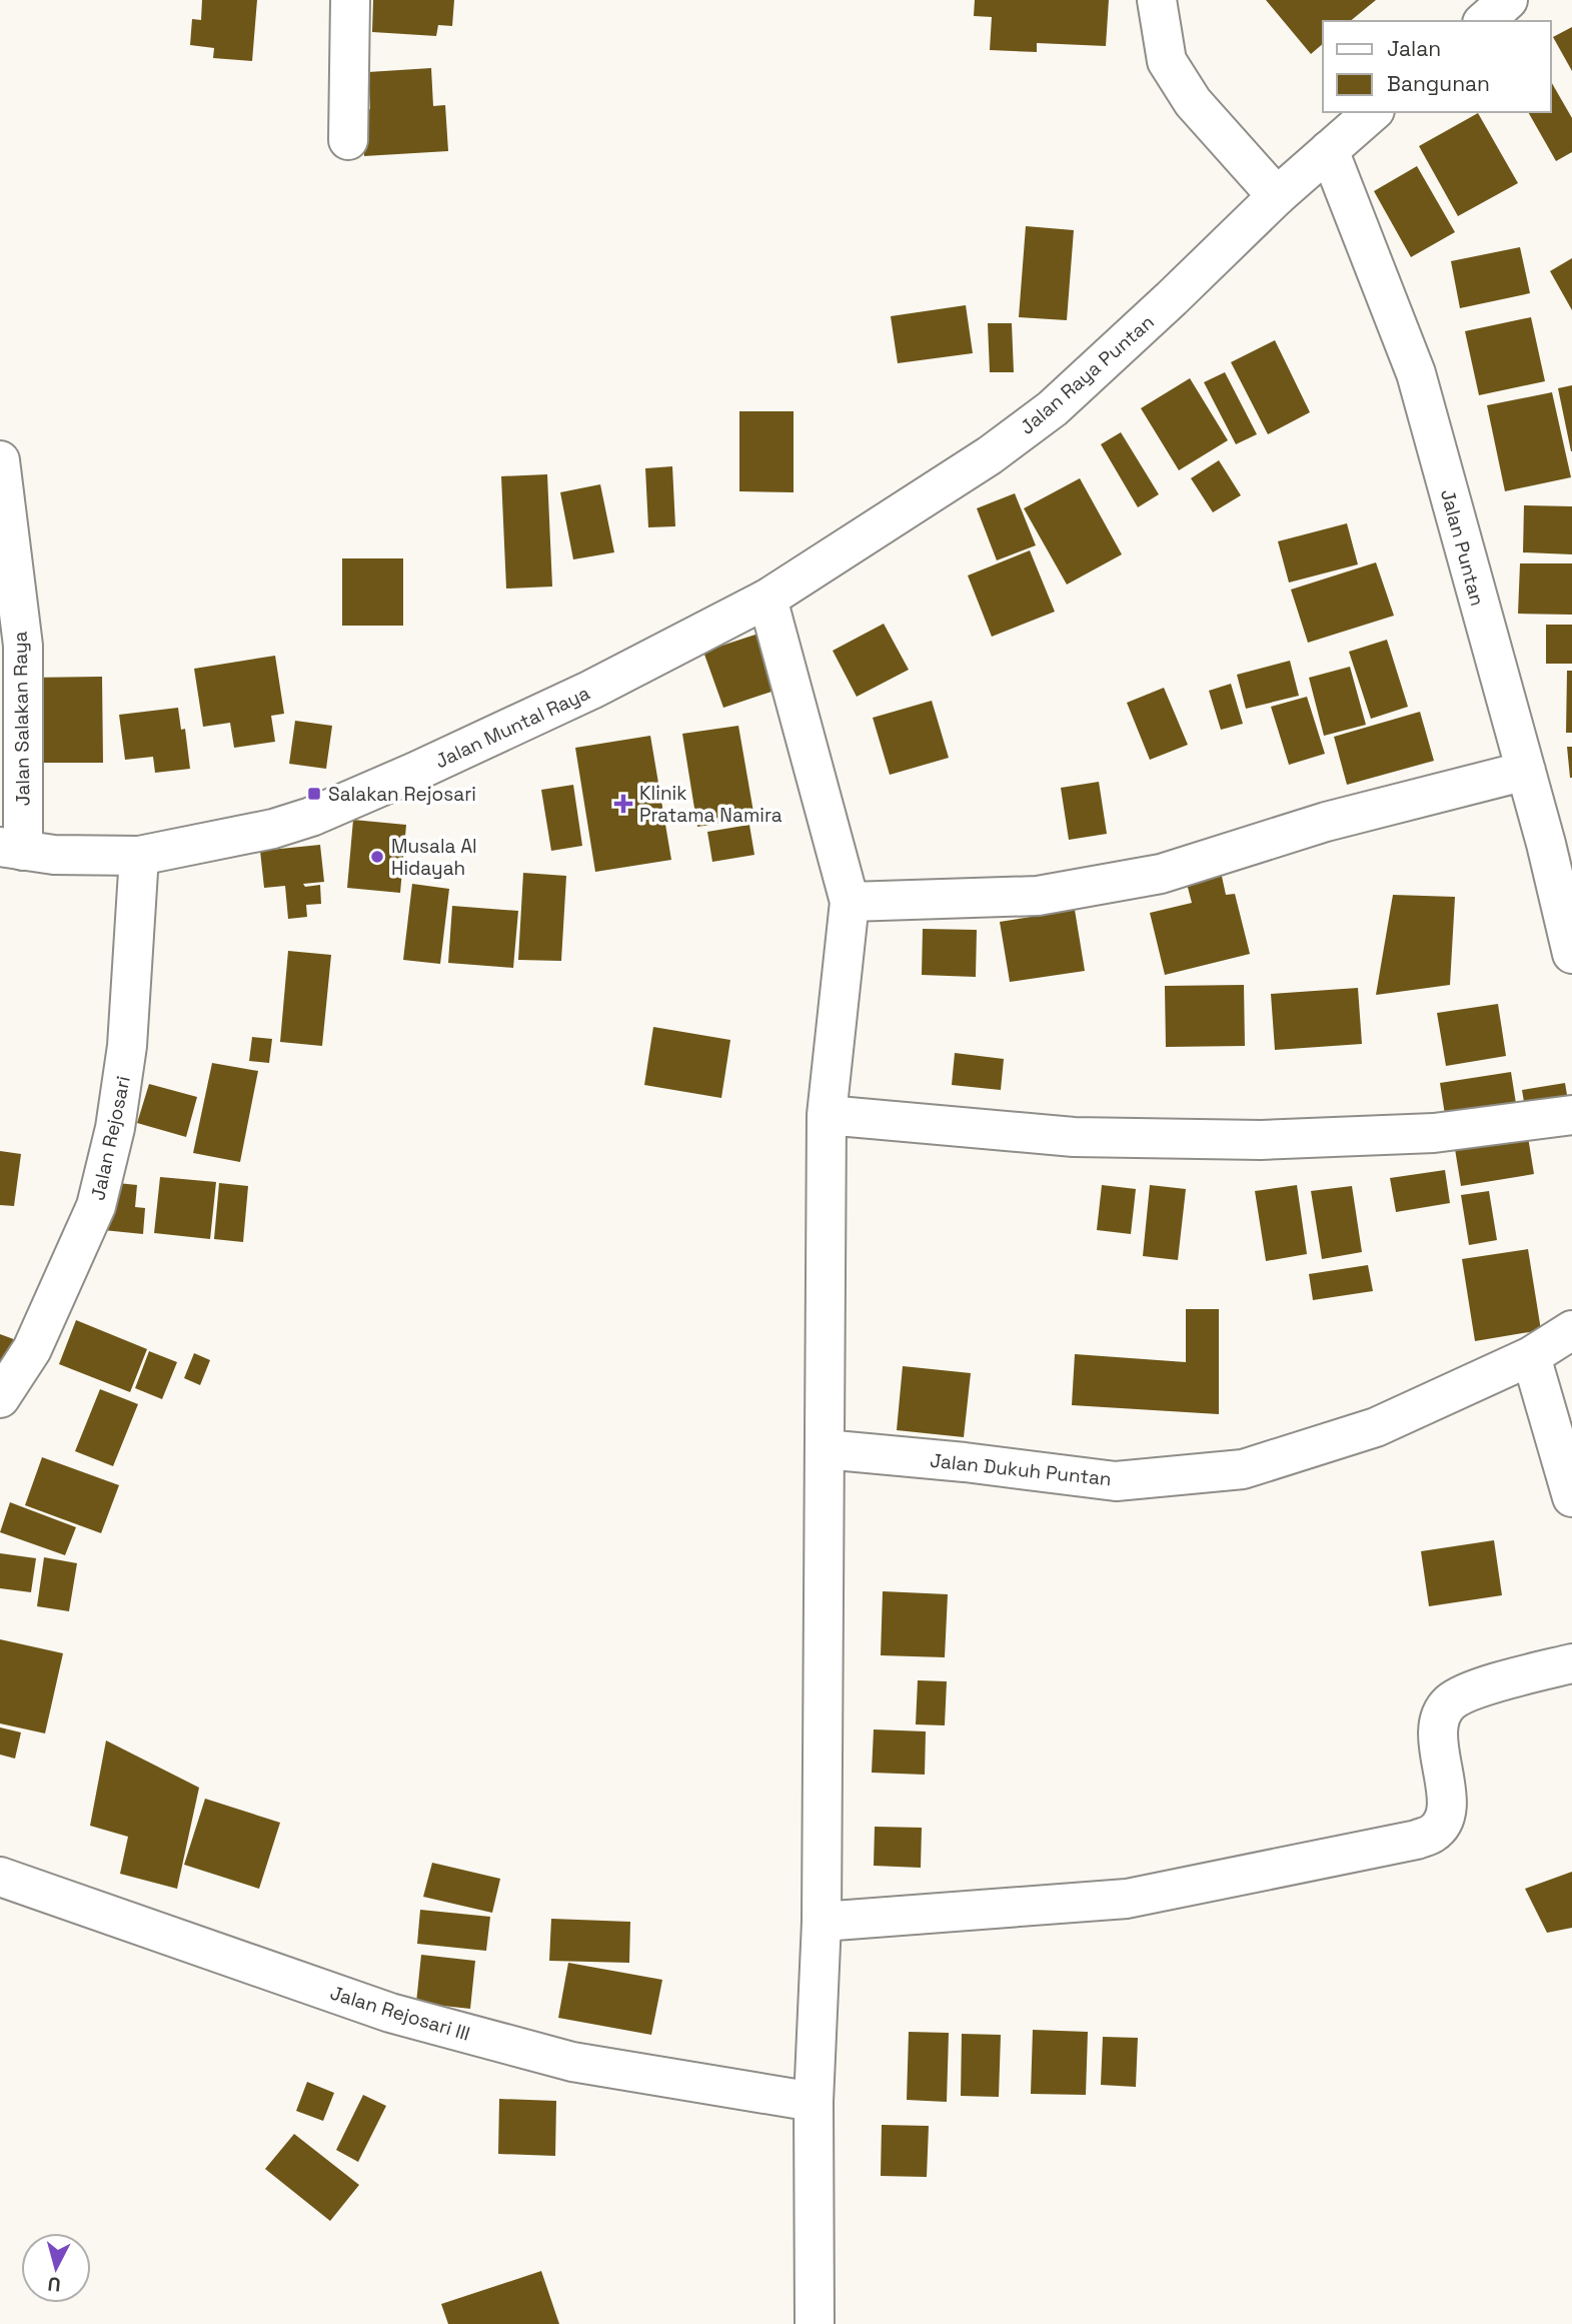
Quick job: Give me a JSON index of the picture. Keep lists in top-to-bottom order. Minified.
{"streets":{"street":["Jalan Raya Puntan","Jalan Puntan","Jalan Salakan Raya","Jalan Muntal Raya","Jalan Rejosari","Jalan Dukuh Puntan","Jalan Rejosari III"]},"crossings":[["Jalan Raya Puntan","Jalan Puntan"],["Jalan Raya Puntan","Jalan Muntal Raya"],["Jalan Salakan Raya","Jalan Muntal Raya"],["Jalan Muntal Raya","Jalan Rejosari"]],"places":{"transit":["Salakan Rejosari"],"health":["Klinik Pratama Namira"],"other":["Musala Al Hidayah"]},"legend":["Jalan","Bangunan"],"north":"bottom"}
